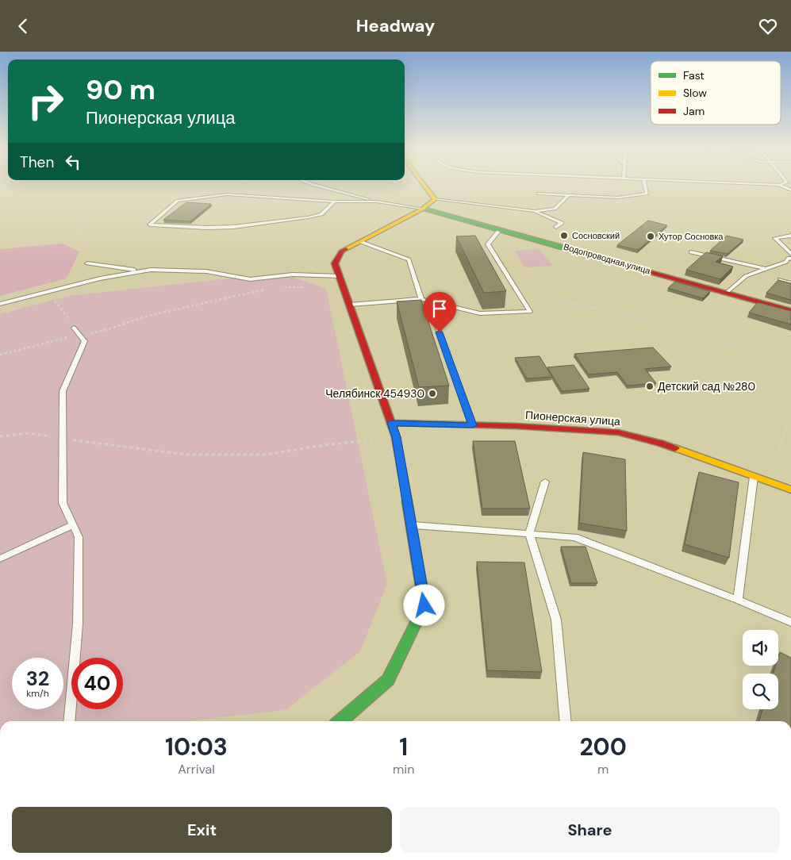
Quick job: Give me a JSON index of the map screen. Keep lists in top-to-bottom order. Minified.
{"streets":{"street":["Водопроводная улица","Пионерская улица"]},"places":["Сосновский","Хутор Сосновка","Детский сад №280","Челябинск 454930"],"legend":["Fast","Slow","Jam"],"page":{"header":"Headway","turn":["90 m","Пионерская улица"],"then":"Then","speed":"32 km/h","limit":"40","eta":["10:03","Arrival","1","min","200","m"],"buttons":["Exit","Share"]}}
